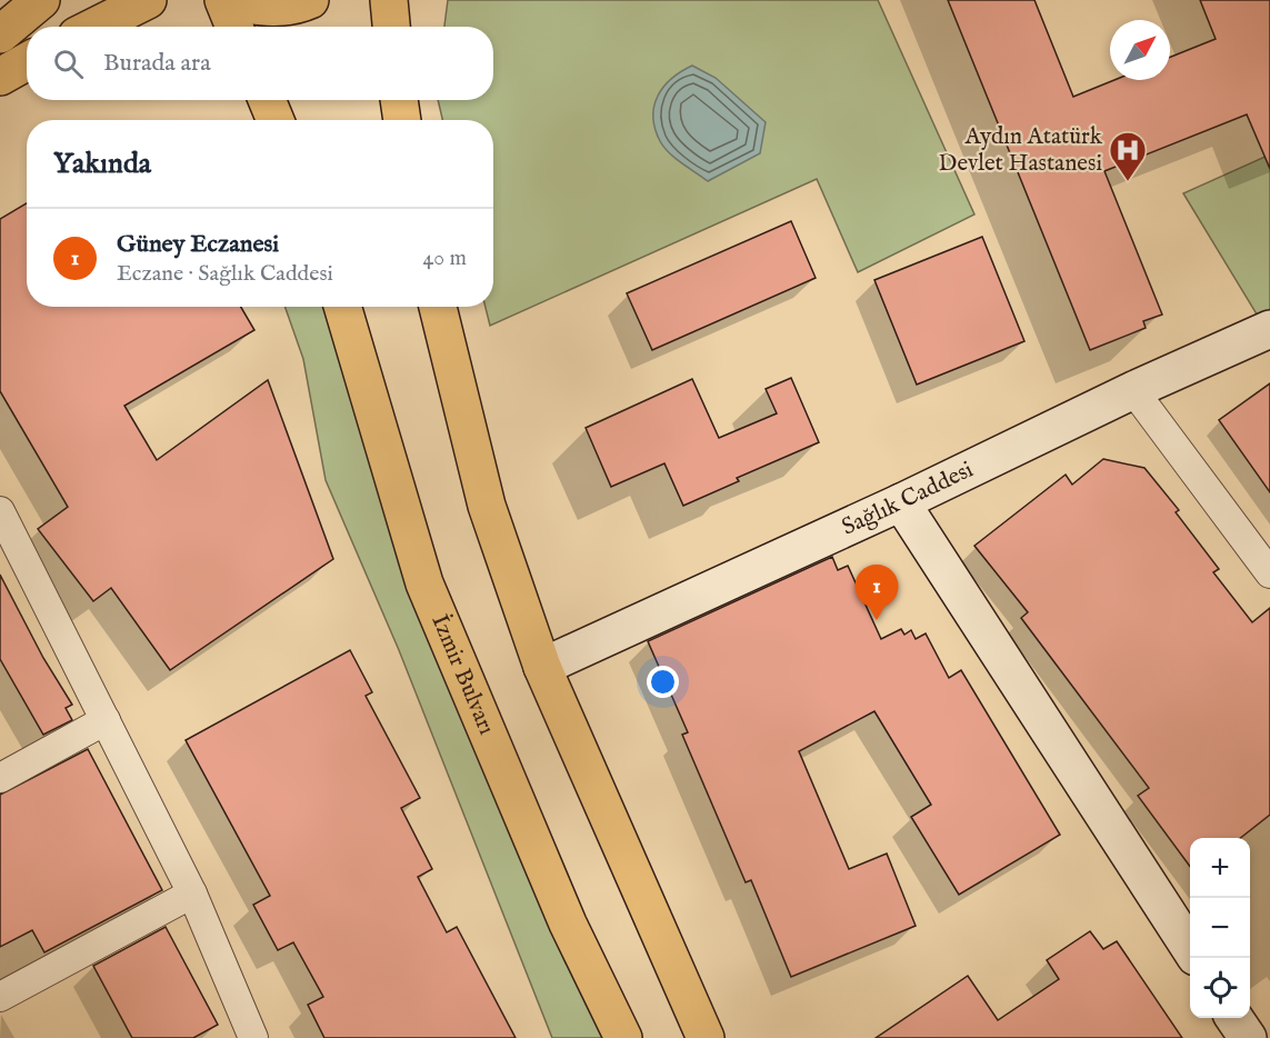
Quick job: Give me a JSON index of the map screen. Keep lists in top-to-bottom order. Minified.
{"streets":{"main road":["İzmir Bulvarı"],"street":["Sağlık Caddesi"]},"places":{"hospital":["Aydın Atatürk Devlet Hastanesi"]},"north":"top right","page":{"search":"Burada ara","heading":"Yakında","list":[{"mark":"1","name":"Güney Eczanesi","note":"Eczane · Sağlık Caddesi","value":"40 m"}],"pins":"1","map_buttons":["+","−"]}}
